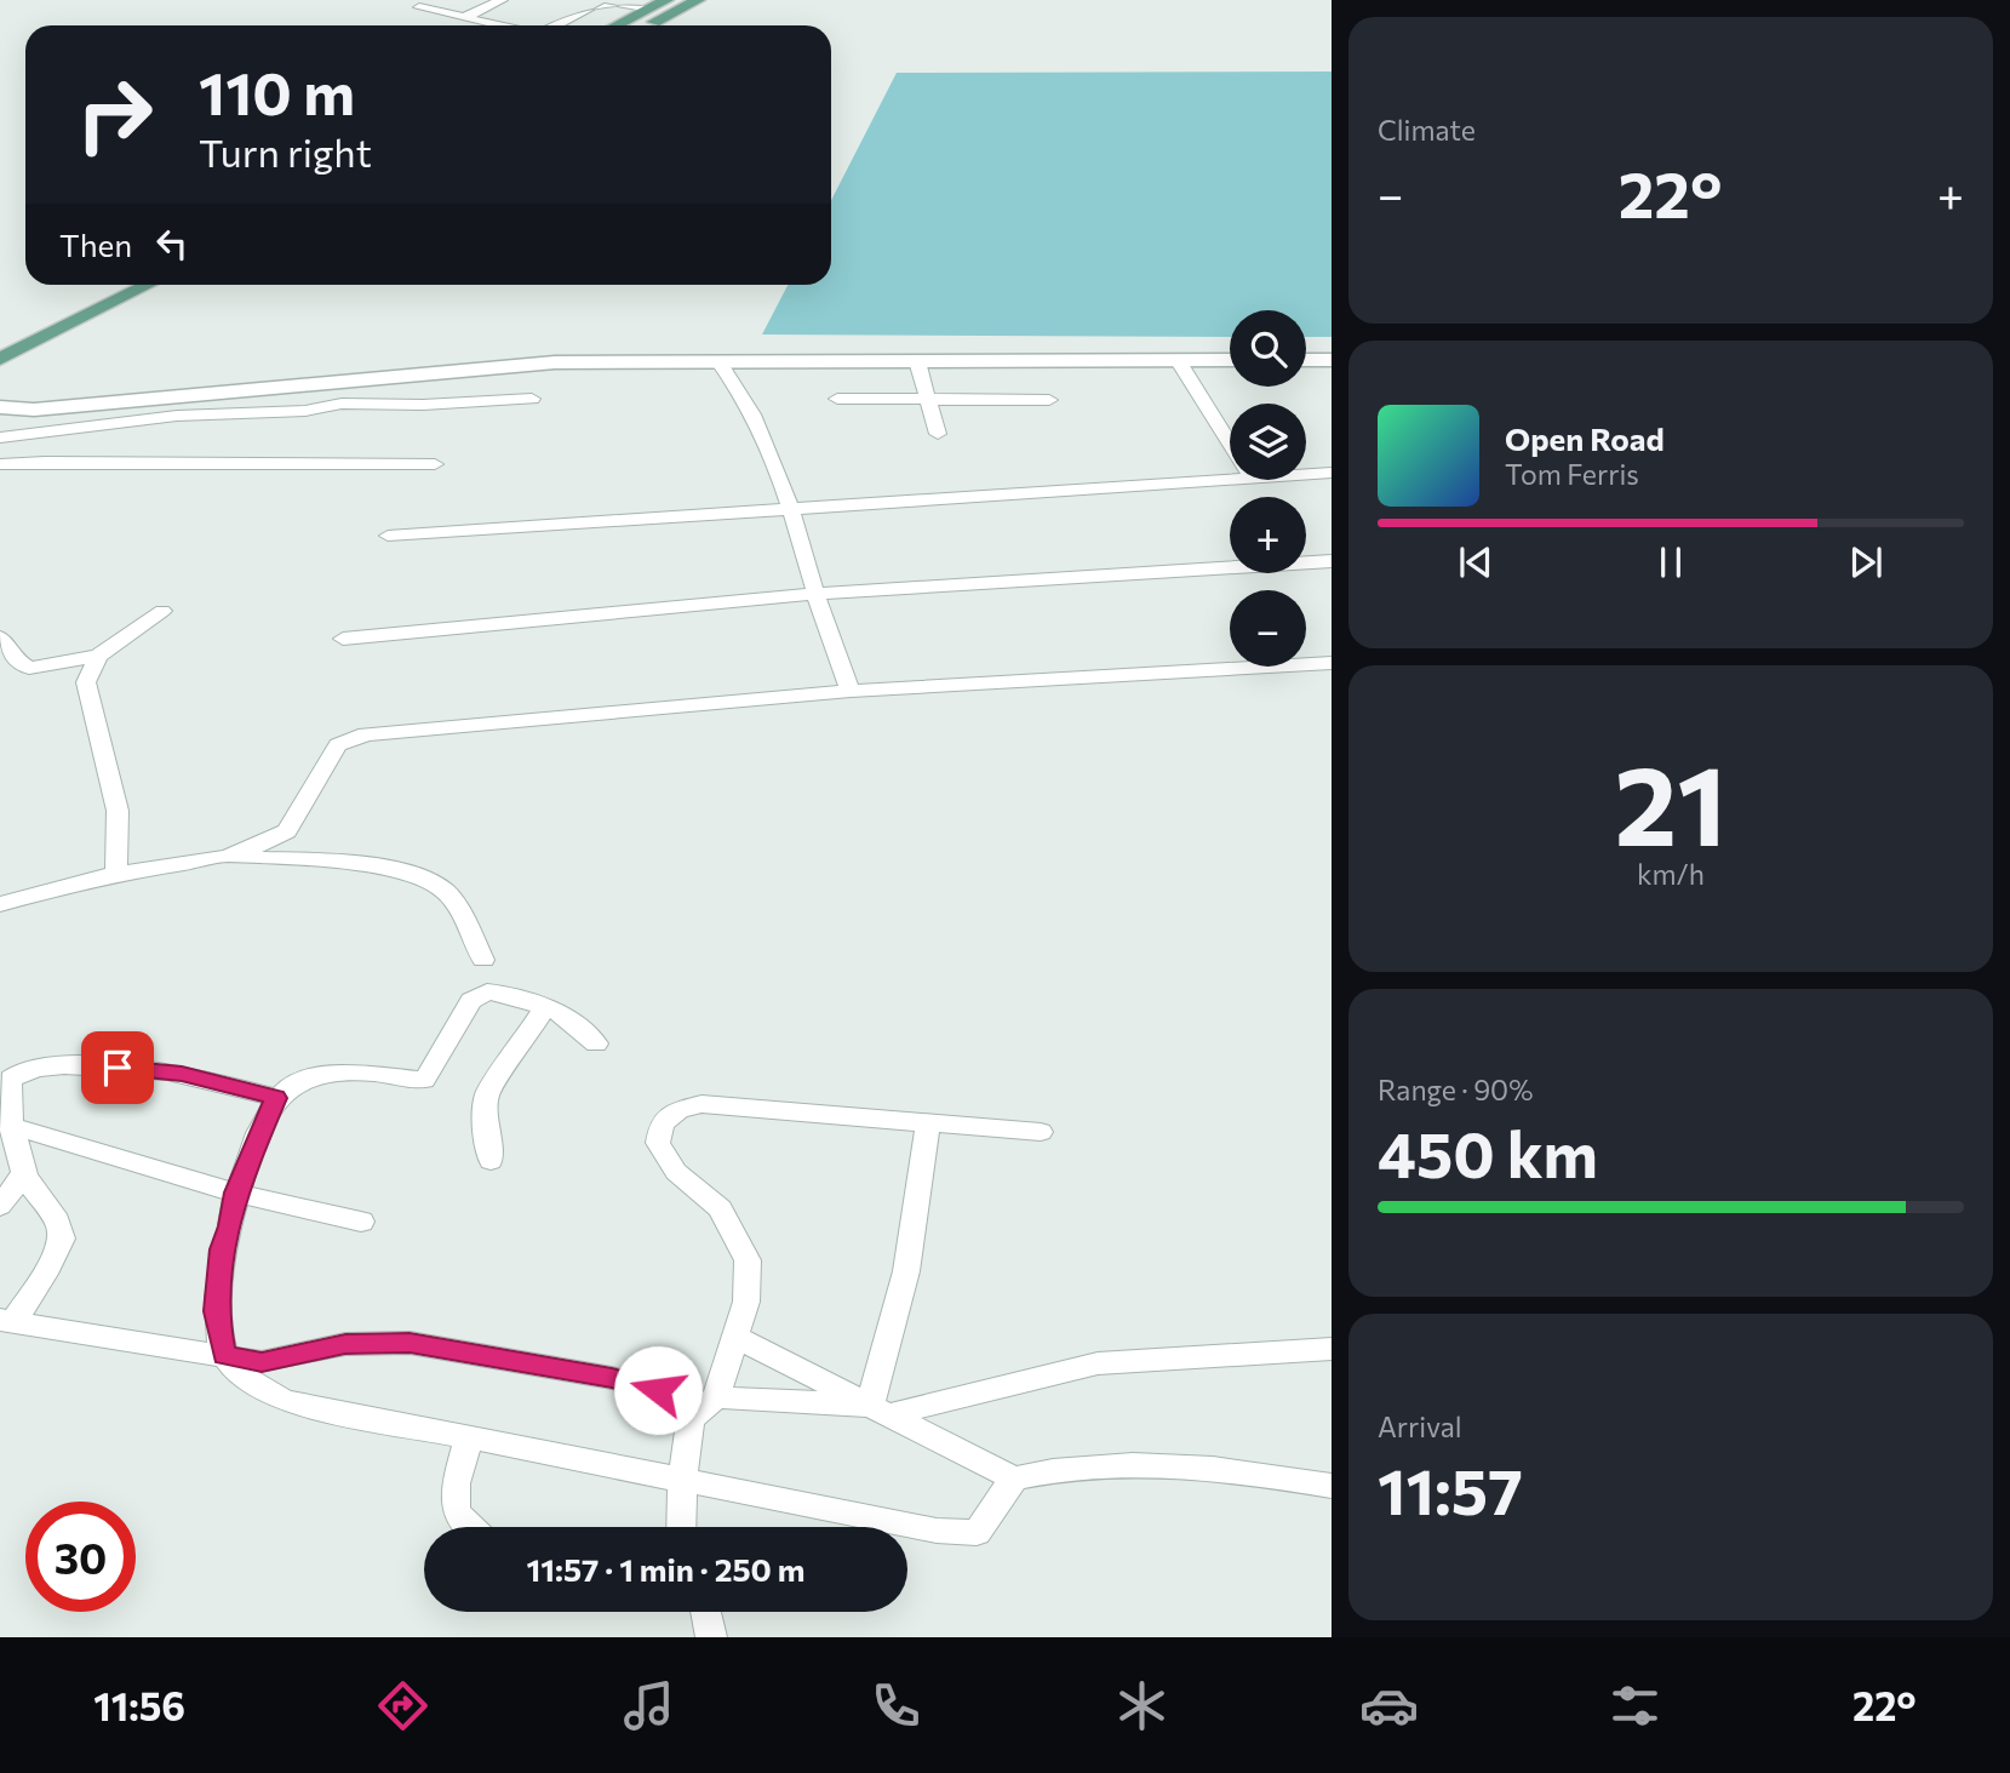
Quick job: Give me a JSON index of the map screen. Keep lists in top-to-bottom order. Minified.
{"page":{"tile":["Climate",["21","km/h"],["Range · 90%","450 km"],["Arrival","11:57"]],"turn":["110 m","Turn right"],"heat":["−","22°","+"],"then":"Then","map_buttons":["+","−"],"song":["Open Road","Tom Ferris"],"limit":"30","trip":"11:57 · 1 min · 250 m","tabs":["11:56","22°"]}}
